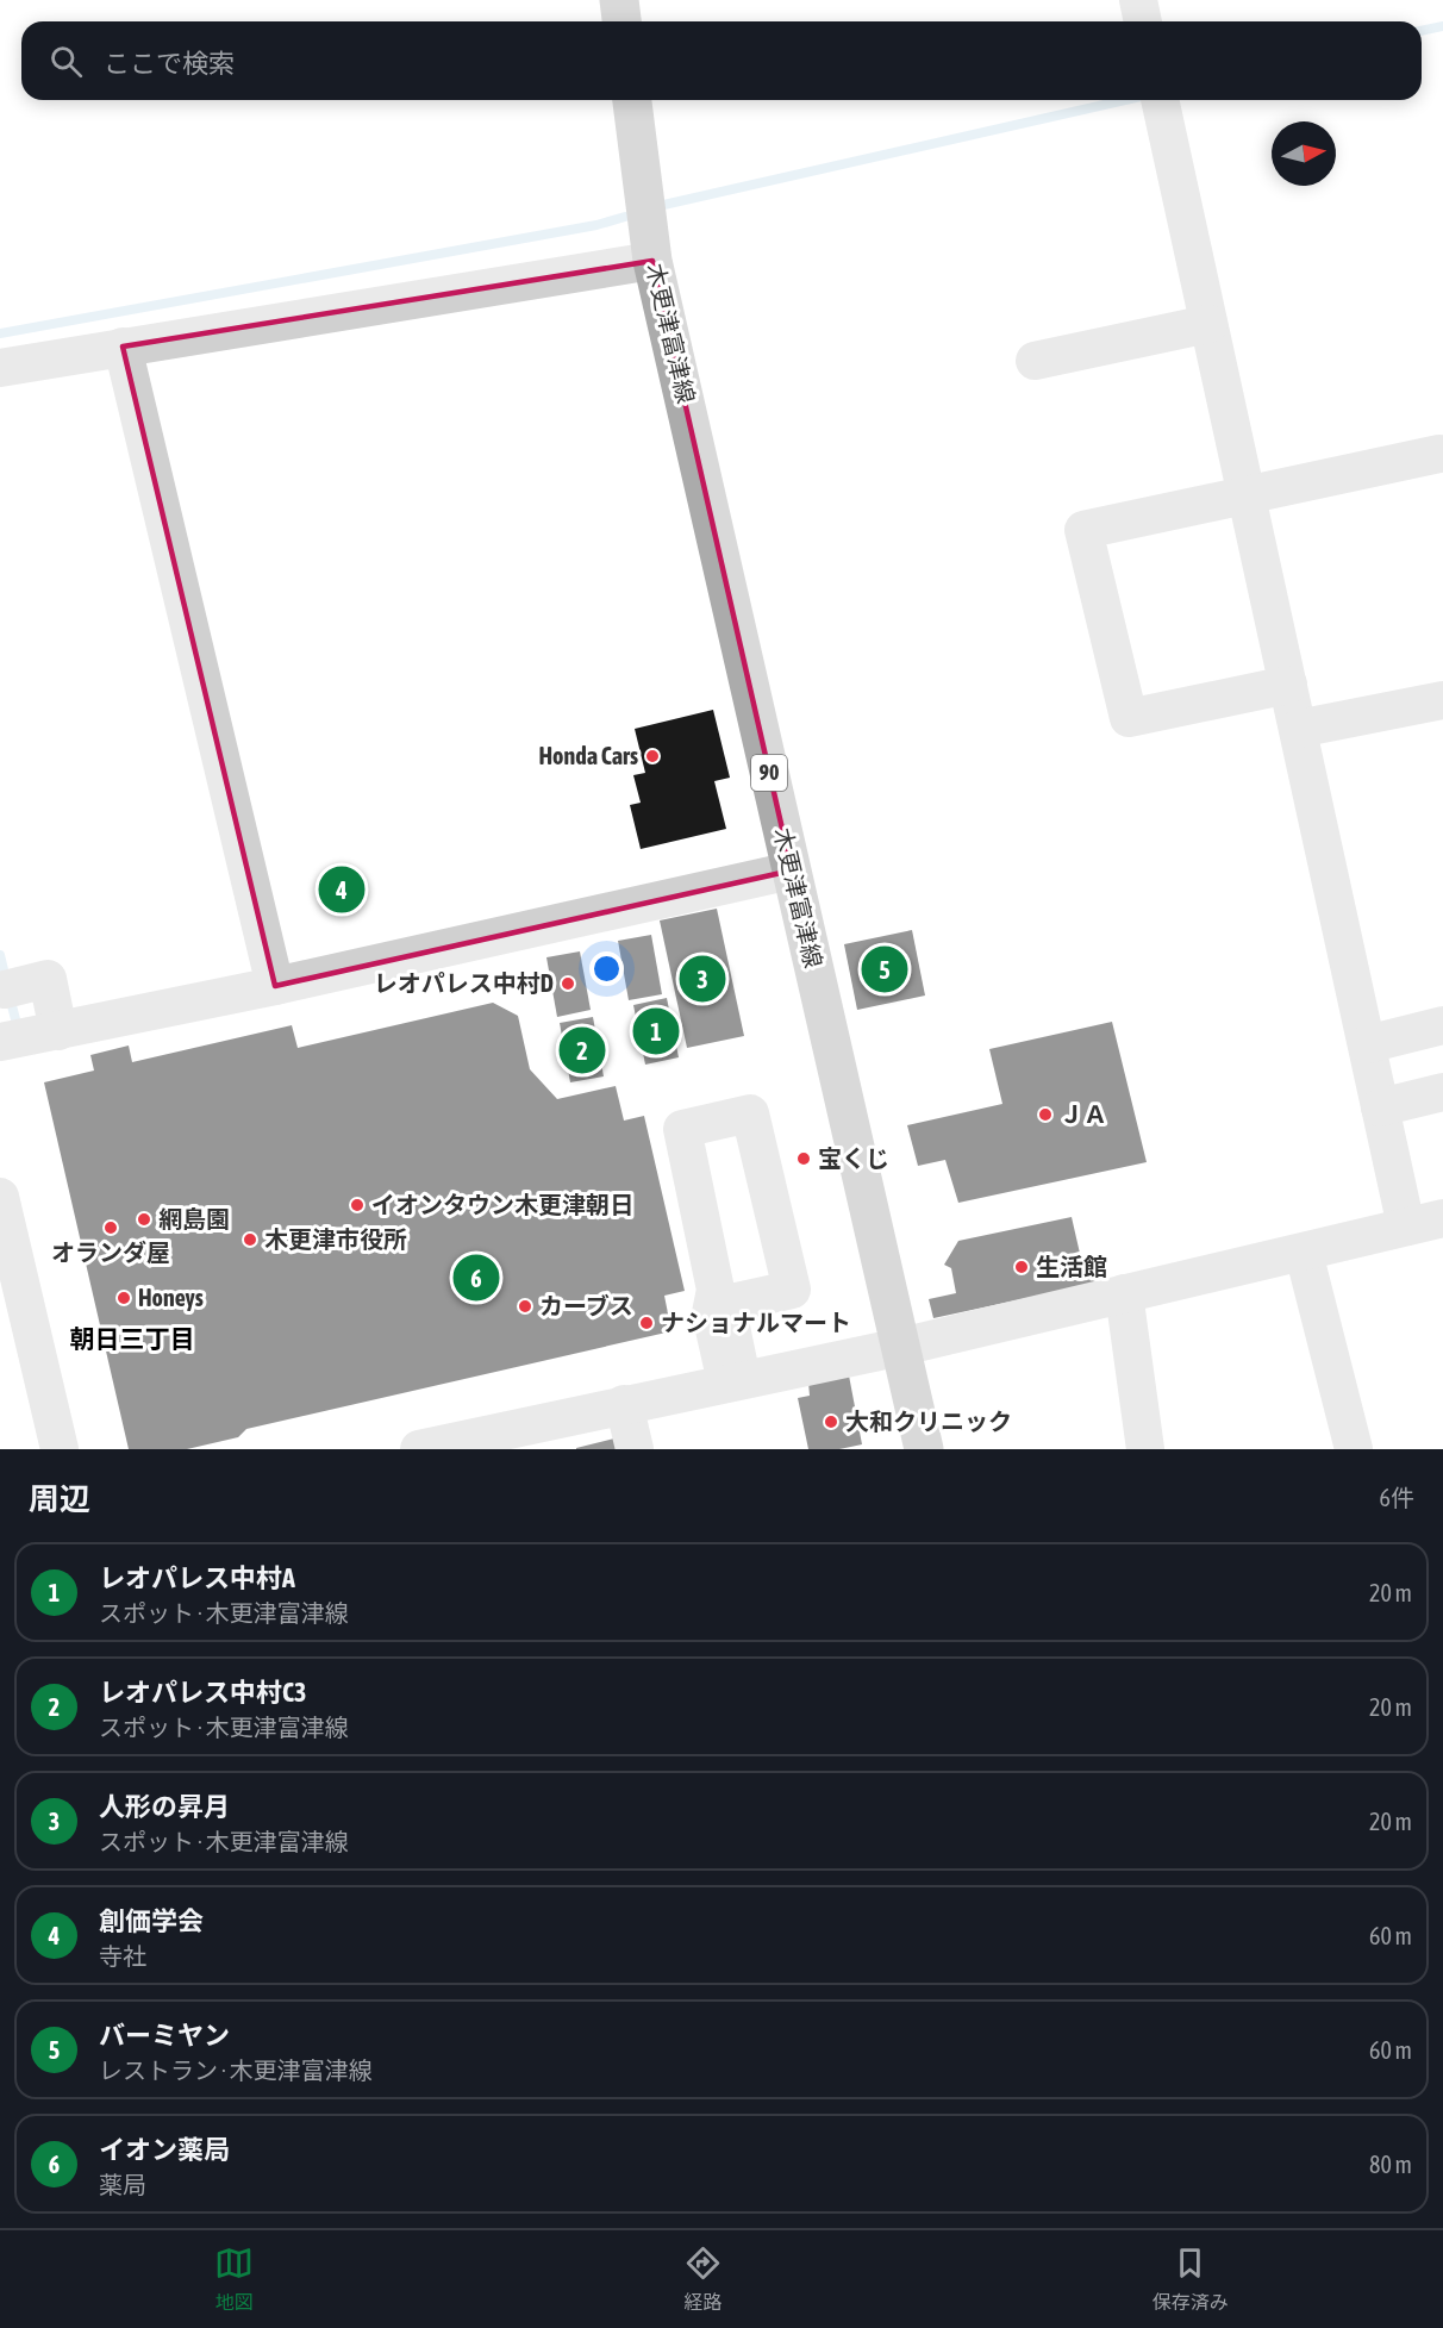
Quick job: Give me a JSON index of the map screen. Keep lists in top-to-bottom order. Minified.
{"streets":{"main road":["木更津富津線","90"]},"districts":["朝日三丁目"],"places":["Honda Cars","レオパレス中村D","ＪＡ","宝くじ","イオンタウン木更津朝日","網島園","オランダ屋","木更津市役所","生活館","Honeys","カーブス","ナショナルマート","大和クリニック"],"north":"right","page":{"search":"ここで検索","pins":["4","5","3","1","2","6"],"heading":["周辺","6件"],"list":[{"mark":"1","name":"レオパレス中村A","note":"スポット · 木更津富津線","value":"20 m"},{"mark":"2","name":"レオパレス中村C3","note":"スポット · 木更津富津線","value":"20 m"},{"mark":"3","name":"人形の昇月","note":"スポット · 木更津富津線","value":"20 m"},{"mark":"4","name":"創価学会","note":"寺社","value":"60 m"},{"mark":"5","name":"バーミヤン","note":"レストラン · 木更津富津線","value":"60 m"},{"mark":"6","name":"イオン薬局","note":"薬局","value":"80 m"}],"nav":["地図","経路","保存済み"]}}
